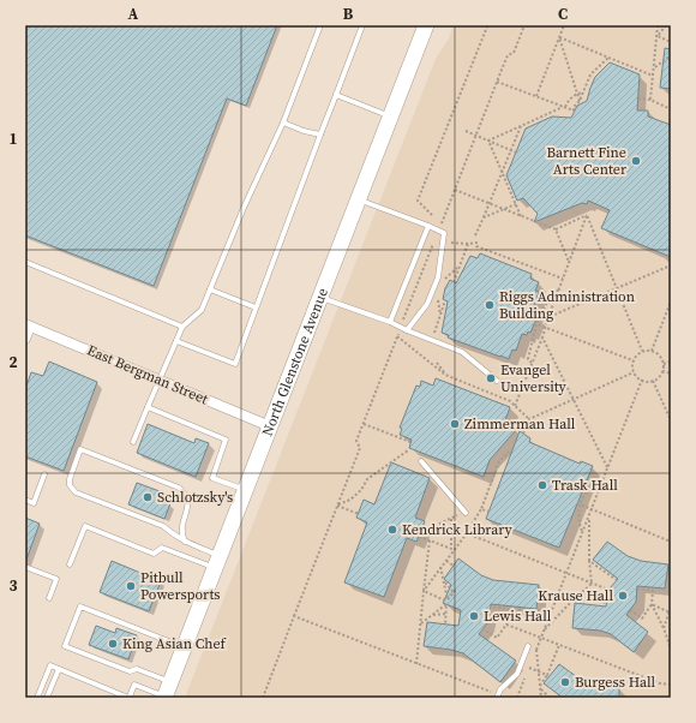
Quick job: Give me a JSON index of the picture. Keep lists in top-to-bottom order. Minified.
{"streets":{"main road":["North Glenstone Avenue"],"street":["East Bergman Street"]},"crossings":[["North Glenstone Avenue","East Bergman Street"]],"places":["Barnett Fine Arts Center","Riggs Administration Building","Evangel University","Zimmerman Hall","Trask Hall","Schlotzsky's","Kendrick Library","Pitbull Powersports","Krause Hall","Lewis Hall","King Asian Chef","Burgess Hall"],"grid":{"columns":["A","B","C"],"rows":["1","2","3"]}}
